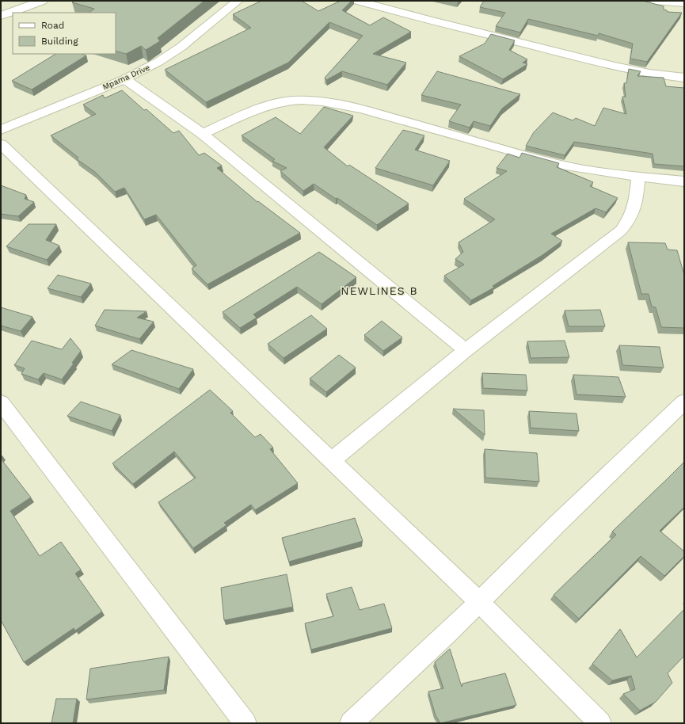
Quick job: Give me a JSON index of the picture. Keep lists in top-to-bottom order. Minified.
{"streets":{"street":["Mpama Drive"]},"districts":["NEWLINES B"],"legend":["Road","Building"]}
